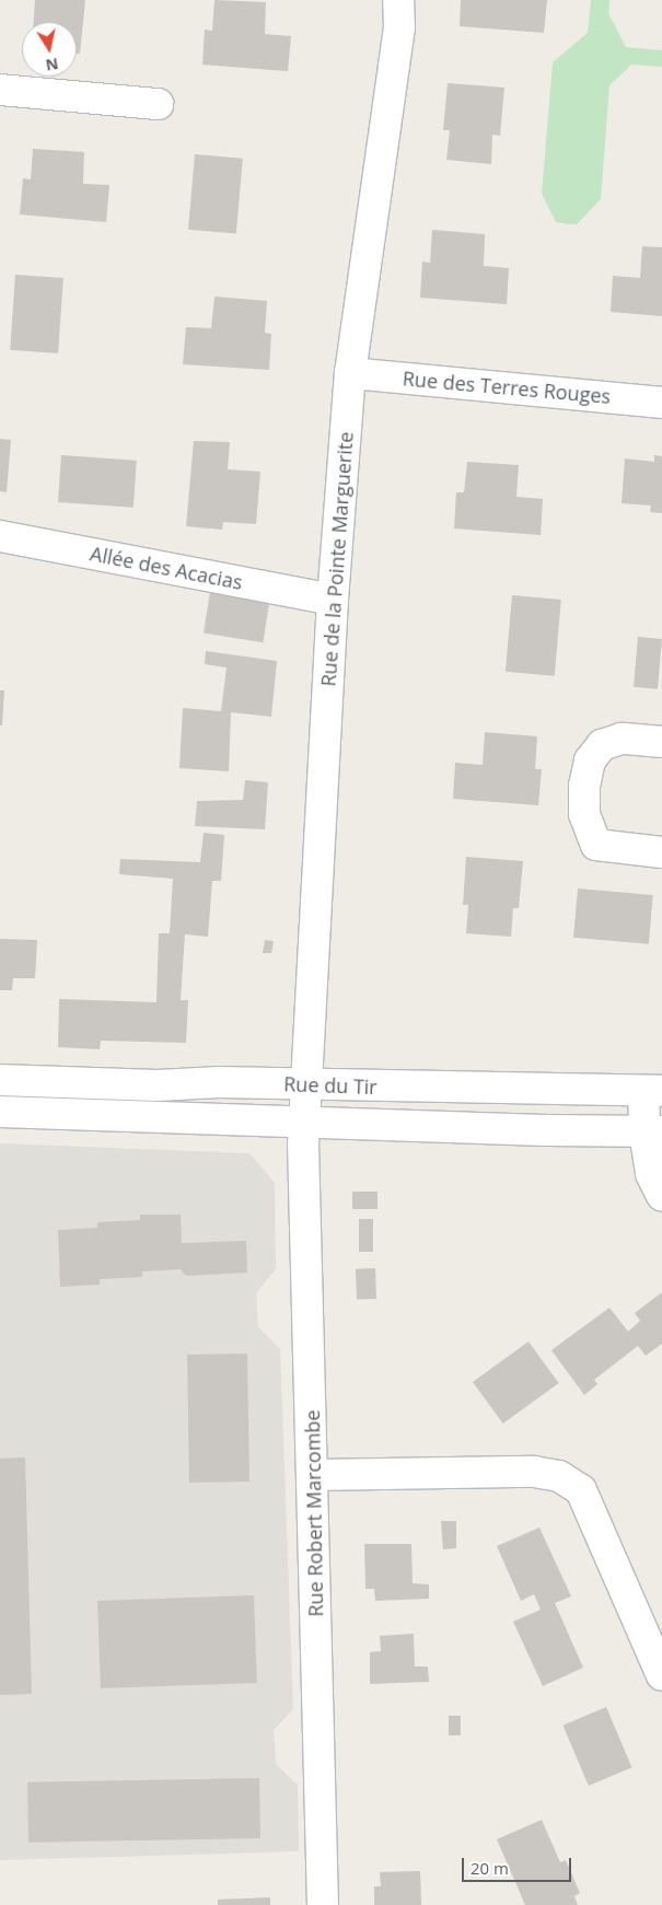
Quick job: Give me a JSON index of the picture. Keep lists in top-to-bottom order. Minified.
{"streets":{"street":["Rue des Terres Rouges","Rue de la Pointe Marguerite","Allée des Acacias","Rue du Tir","Rue Robert Marcombe"]},"crossings":[["Rue des Terres Rouges","Rue de la Pointe Marguerite"],["Rue de la Pointe Marguerite","Allée des Acacias"],["Rue de la Pointe Marguerite","Rue du Tir"],["Rue de la Pointe Marguerite","Rue Robert Marcombe"],["Rue du Tir","Rue Robert Marcombe"]],"scale_bar":"20 m","north":"bottom"}
